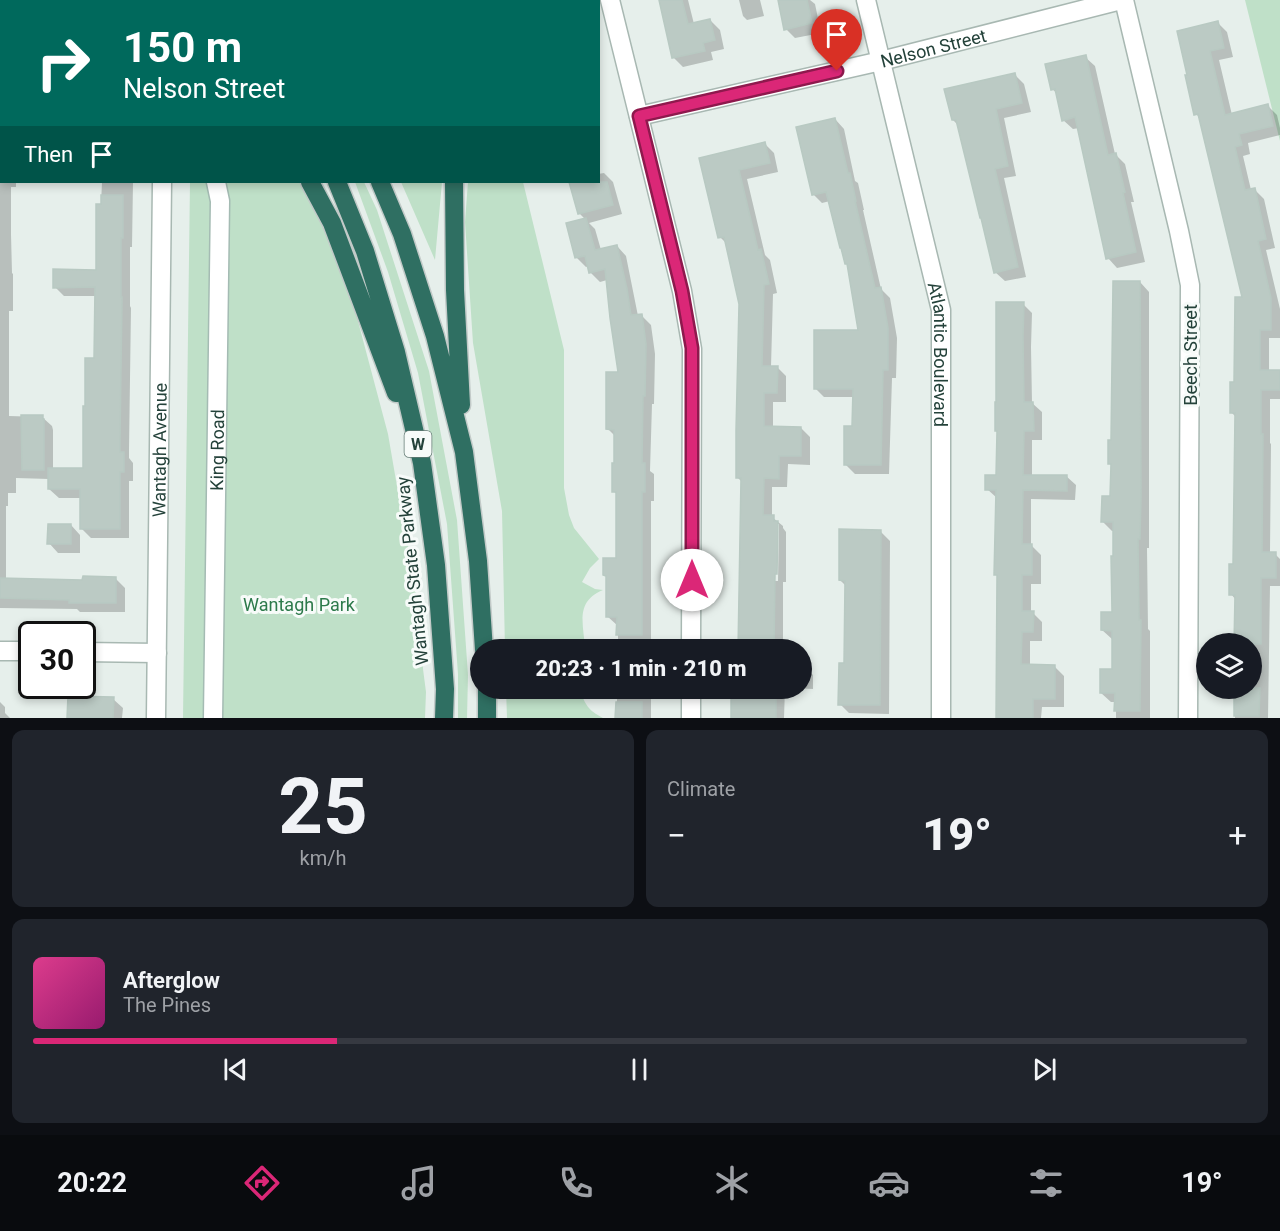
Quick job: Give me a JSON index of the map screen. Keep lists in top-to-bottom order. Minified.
{"streets":{"highway":["W","Wantagh State Parkway"],"street":["Nelson Street","Atlantic Boulevard","Beech Street","King Road","Wantagh Avenue"]},"crossings":[["Nelson Street","Atlantic Boulevard"],["Nelson Street","Beech Street"]],"parks":["Wantagh Park"],"page":{"turn":["150 m","Nelson Street"],"then":"Then","limit":"30","trip":"20:23 · 1 min · 210 m","tile":[["25","km/h"],"Climate"],"heat":["−","19°","+"],"song":["Afterglow","The Pines"],"tabs":["20:22","19°"]}}
